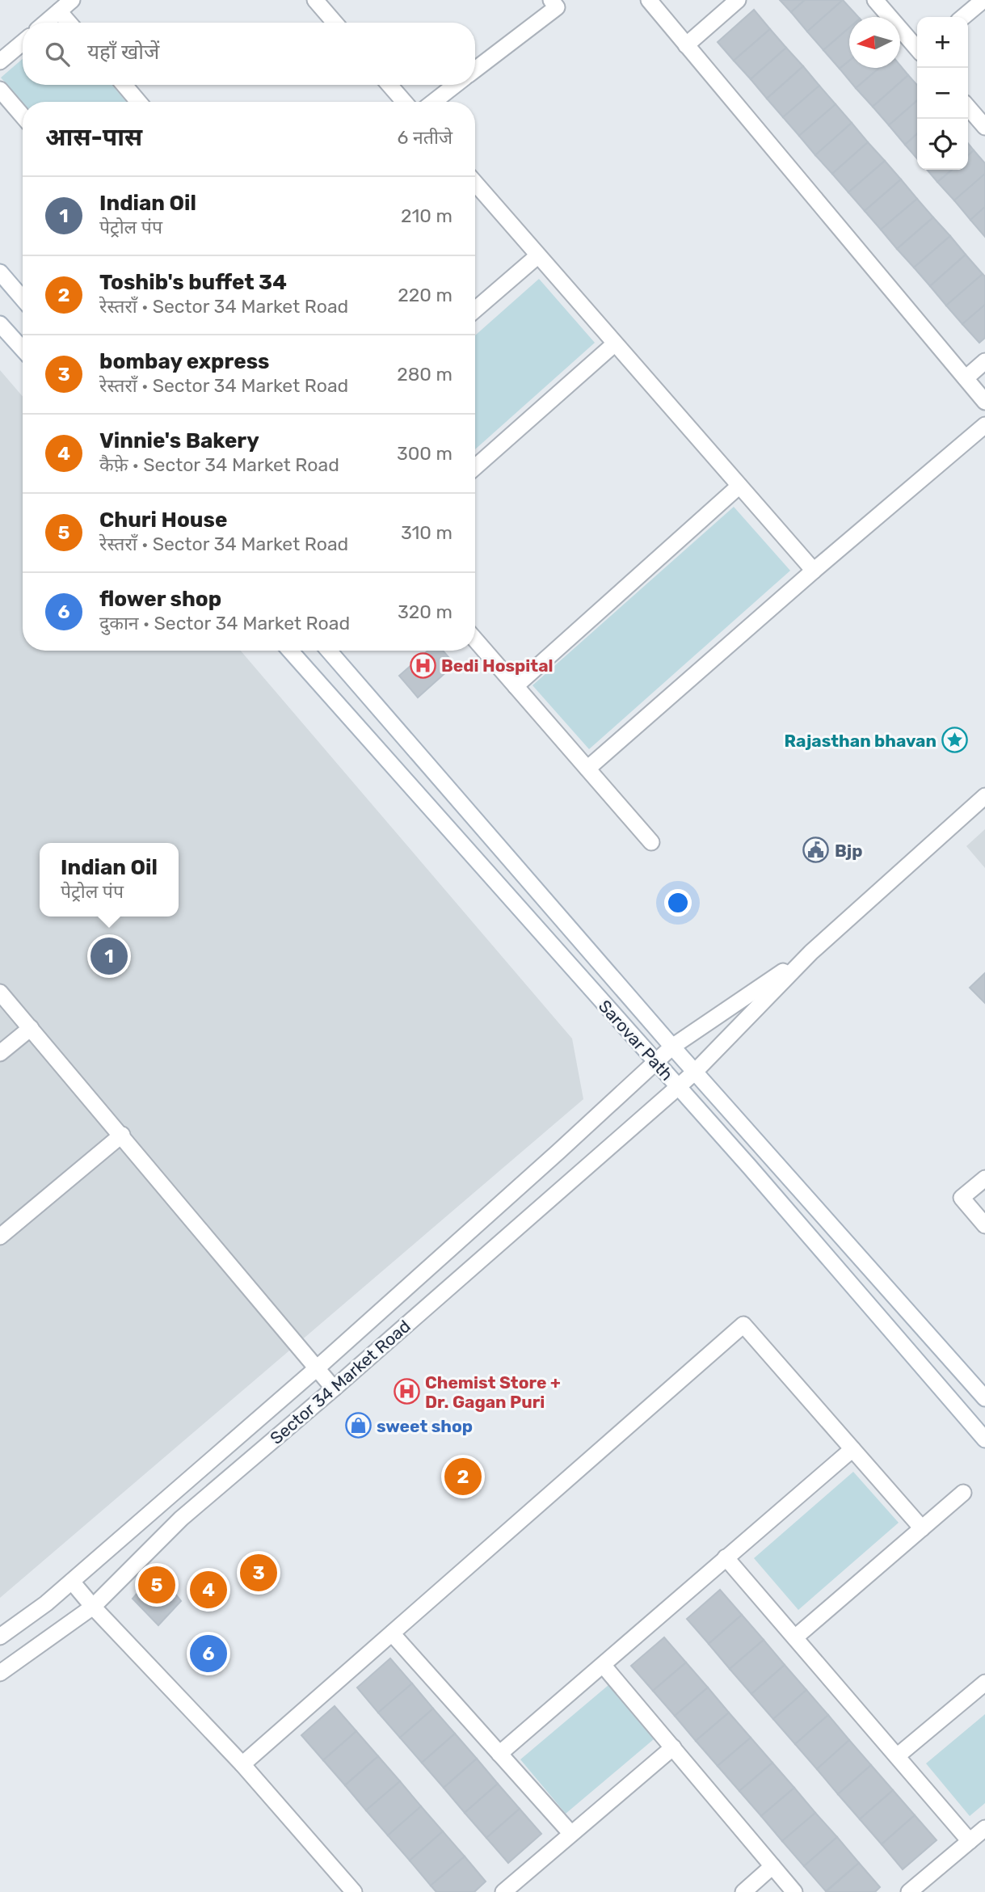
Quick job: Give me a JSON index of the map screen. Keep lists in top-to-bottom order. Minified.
{"streets":{"street":["Sarovar Path","Sector 34 Market Road"]},"crossings":[["Sarovar Path","Sector 34 Market Road"]],"places":{"hospital":["Bedi Hospital","Chemist Store + Dr. Gagan Puri"],"place":["Rajasthan bhavan"],"public building":["Bjp"],"shop":["sweet shop"]},"north":"left","page":{"map_buttons":["+","−"],"search":"यहाँ खोजें","heading":["आस-पास","6 नतीजे"],"list":[{"mark":"1","name":"Indian Oil","note":"पेट्रोल पंप","value":"210 m"},{"mark":"2","name":"Toshib's buffet 34","note":"रेस्तराँ · Sector 34 Market Road","value":"220 m"},{"mark":"3","name":"bombay express","note":"रेस्तराँ · Sector 34 Market Road","value":"280 m"},{"mark":"4","name":"Vinnie's Bakery","note":"कैफ़े · Sector 34 Market Road","value":"300 m"},{"mark":"5","name":"Churi House","note":"रेस्तराँ · Sector 34 Market Road","value":"310 m"},{"mark":"6","name":"flower shop","note":"दुकान · Sector 34 Market Road","value":"320 m"}],"popup":["Indian Oil","पेट्रोल पंप"],"pins":["1","2","3","5","4","6"]}}
